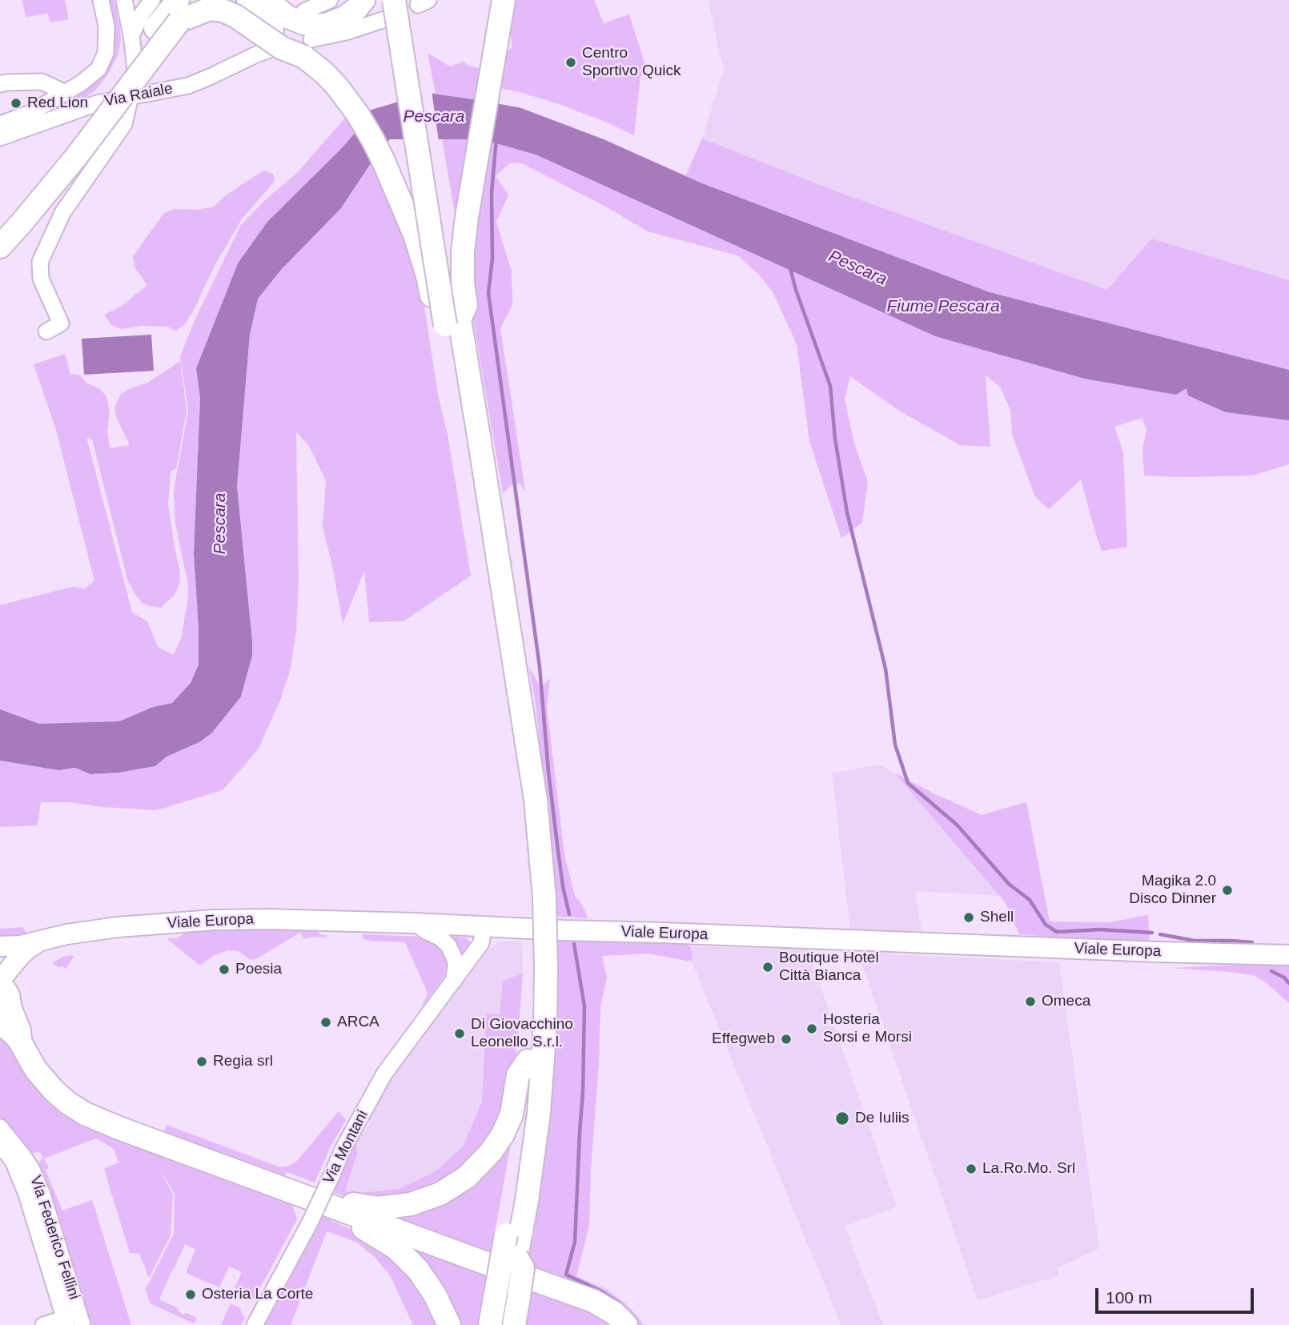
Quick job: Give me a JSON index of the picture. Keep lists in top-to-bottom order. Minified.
{"streets":{"main road":["Viale Europa"],"street":["Via Raiale","Via Montani","Via Federico Fellini"]},"crossings":[["Viale Europa","Via Montani"]],"water":["Pescara","Fiume Pescara"],"places":["Centro Sportivo Quick","Red Lion","Magika 2.0 Disco Dinner","Shell","Boutique Hotel Città Bianca","Poesia","Omeca","ARCA","Hosteria Sorsi e Morsi","Di Giovacchino Leonello S.r.l.","Effegweb","Regia srl","De Iuliis","La.Ro.Mo. Srl","Osteria La Corte"],"scale_bar":"100 m"}
